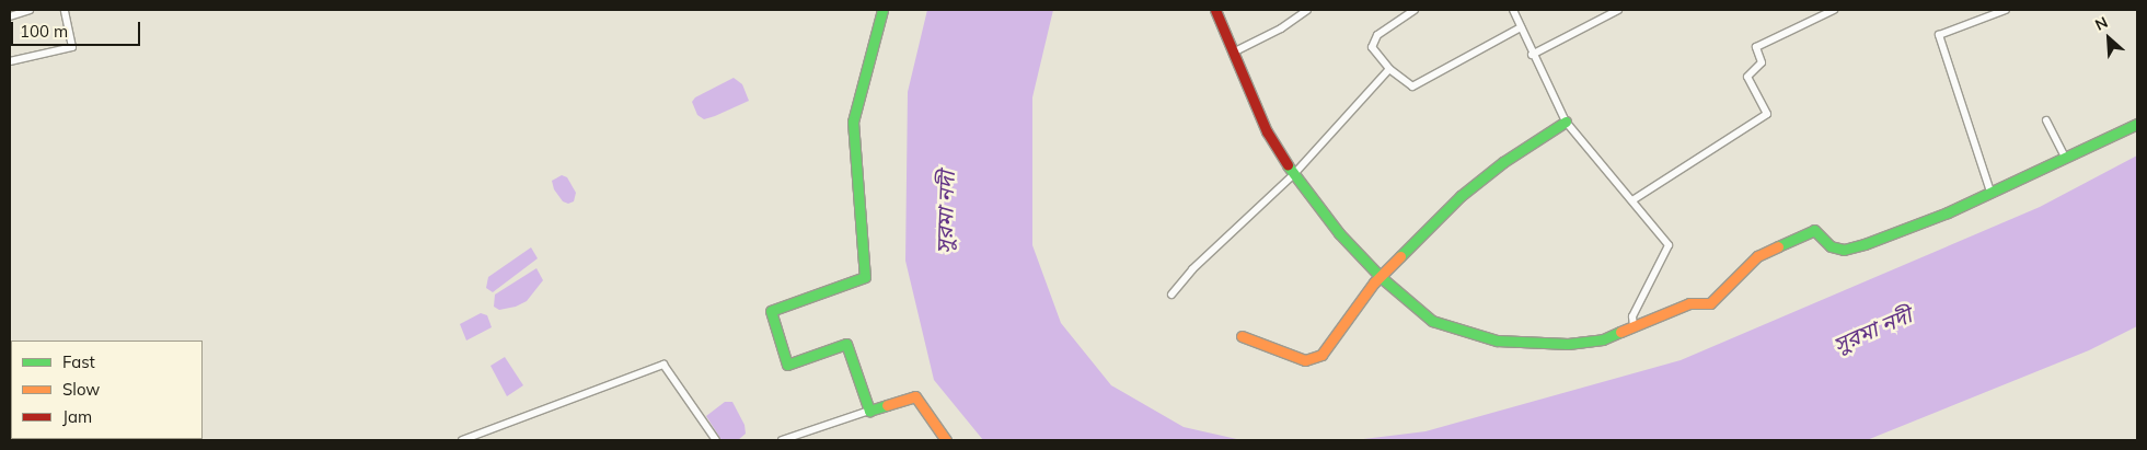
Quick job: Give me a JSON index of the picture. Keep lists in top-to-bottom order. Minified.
{"water":["সুরমা নদী"],"legend":["Fast","Slow","Jam"],"scale_bar":"100 m","north":"top left"}
